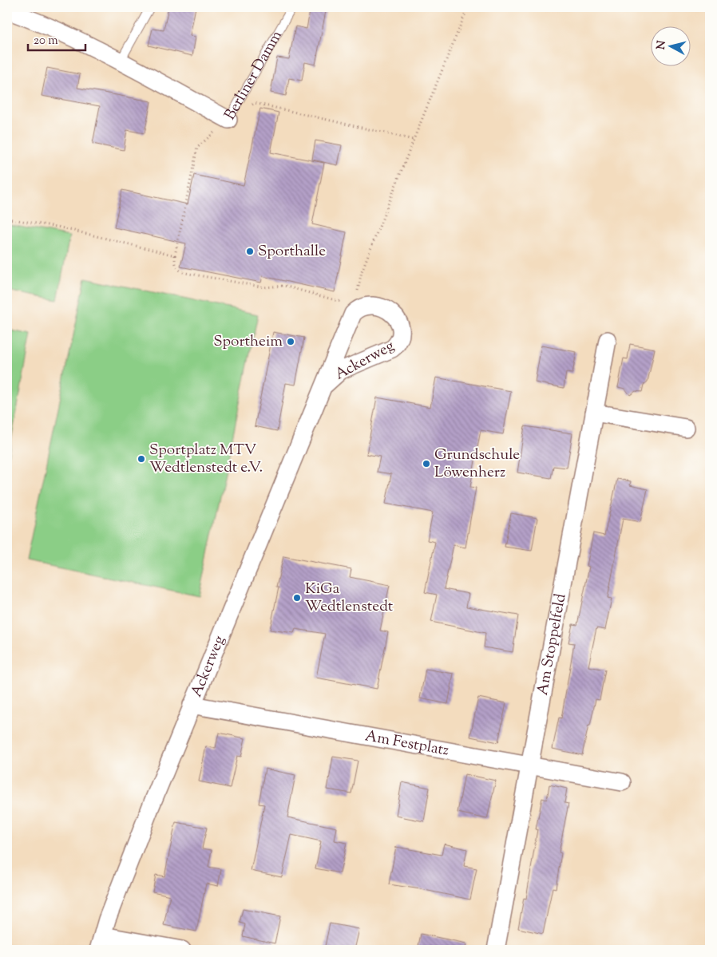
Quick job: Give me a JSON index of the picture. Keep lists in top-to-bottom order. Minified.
{"streets":{"street":["Berliner Damm","Ackerweg","Am Stoppelfeld","Am Festplatz"]},"crossings":[["Ackerweg","Am Festplatz"],["Am Stoppelfeld","Am Festplatz"]],"places":["Sporthalle","Sportheim","Sportplatz MTV Wedtlenstedt e.V.","Grundschule Löwenherz","KiGa Wedtlenstedt"],"scale_bar":"20 m","north":"left"}
